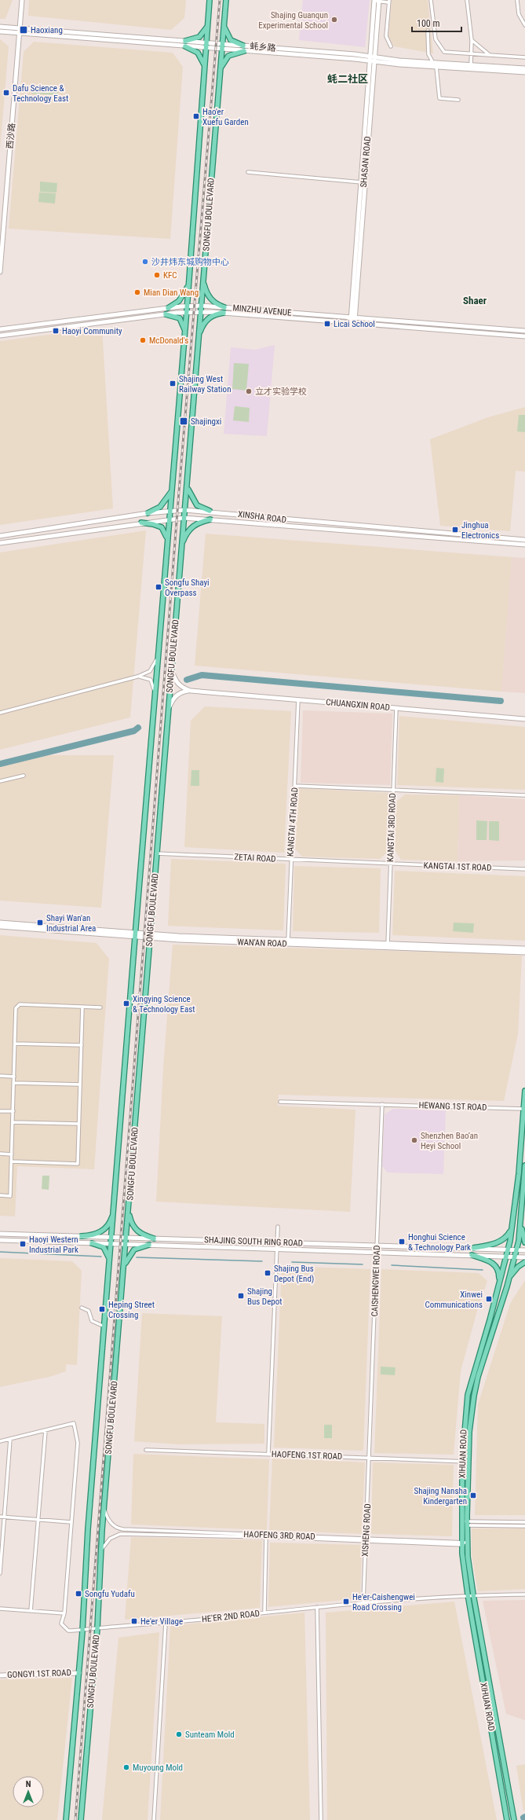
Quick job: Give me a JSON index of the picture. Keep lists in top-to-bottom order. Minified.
{"streets":{"main road":["蚝乡路","西沙路","SHASAN ROAD","SONGFU BOULEVARD","MINZHU AVENUE","XINSHA ROAD","CHUANGXIN ROAD","WAN'AN ROAD","SHAJING SOUTH RING ROAD","XIHUAN ROAD","GONGYI 1ST ROAD"],"street":["KANGTAI 4TH ROAD","KANGTAI 3RD ROAD","ZETAI ROAD","KANGTAI 1ST ROAD","HEWANG 1ST ROAD","CAISHENGWEI ROAD","HAOFENG 1ST ROAD","XISHENG ROAD","HAOFENG 3RD ROAD","HE'ER 2ND ROAD"]},"crossings":[["蚝乡路","西沙路"],["蚝乡路","SHASAN ROAD"],["蚝乡路","SONGFU BOULEVARD"],["SHASAN ROAD","MINZHU AVENUE"],["SONGFU BOULEVARD","MINZHU AVENUE"],["SONGFU BOULEVARD","XINSHA ROAD"],["SONGFU BOULEVARD","CHUANGXIN ROAD"],["SONGFU BOULEVARD","ZETAI ROAD"],["SONGFU BOULEVARD","WAN'AN ROAD"],["SONGFU BOULEVARD","SHAJING SOUTH RING ROAD"],["SONGFU BOULEVARD","HAOFENG 3RD ROAD"],["SONGFU BOULEVARD","HE'ER 2ND ROAD"],["SONGFU BOULEVARD","GONGYI 1ST ROAD"],["CHUANGXIN ROAD","KANGTAI 4TH ROAD"],["CHUANGXIN ROAD","KANGTAI 3RD ROAD"],["KANGTAI 4TH ROAD","ZETAI ROAD"],["KANGTAI 4TH ROAD","WAN'AN ROAD"],["KANGTAI 3RD ROAD","ZETAI ROAD"],["KANGTAI 3RD ROAD","KANGTAI 1ST ROAD"],["KANGTAI 3RD ROAD","WAN'AN ROAD"],["ZETAI ROAD","KANGTAI 1ST ROAD"],["HEWANG 1ST ROAD","CAISHENGWEI ROAD"],["HEWANG 1ST ROAD","XIHUAN ROAD"],["SHAJING SOUTH RING ROAD","CAISHENGWEI ROAD"],["SHAJING SOUTH RING ROAD","XIHUAN ROAD"],["CAISHENGWEI ROAD","HAOFENG 1ST ROAD"],["CAISHENGWEI ROAD","XISHENG ROAD"],["XIHUAN ROAD","HAOFENG 1ST ROAD"],["XIHUAN ROAD","HAOFENG 3RD ROAD"],["XIHUAN ROAD","HE'ER 2ND ROAD"],["HAOFENG 1ST ROAD","XISHENG ROAD"],["XISHENG ROAD","HAOFENG 3RD ROAD"],["XISHENG ROAD","HE'ER 2ND ROAD"]],"districts":["蚝二社区","Shaer"],"places":{"other":["Shajing Guanqun Experimental School","沙井炜东城购物中心","KFC","Mian Dian Wang","McDonald's","立才实验学校","Shenzhen Bao‘an Heyi School","Sunteam Mold","Muyoung Mold"],"transit":["Haoxiang","Dafu Science & Technology East","Hao'er Xuefu Garden","Licai School","Haoyi Community","Shajing West Railway Station","Shajingxi","Jinghua Electronics","Songfu Shayi Overpass","Shayi Wan'an Industrial Area","Xingying Science & Technology East","Honghui Science & Technology Park","Haoyi Western Industrial Park","Shajing Bus Depot (End)","Shajing Bus Depot","Xinwei Communications","Heping Street Crossing","Shajing Nansha Kindergarten","Songfu Yudafu","He'er-Caishengwei Road Crossing","He'er Village"]},"scale_bar":"100 m","north":"top"}
